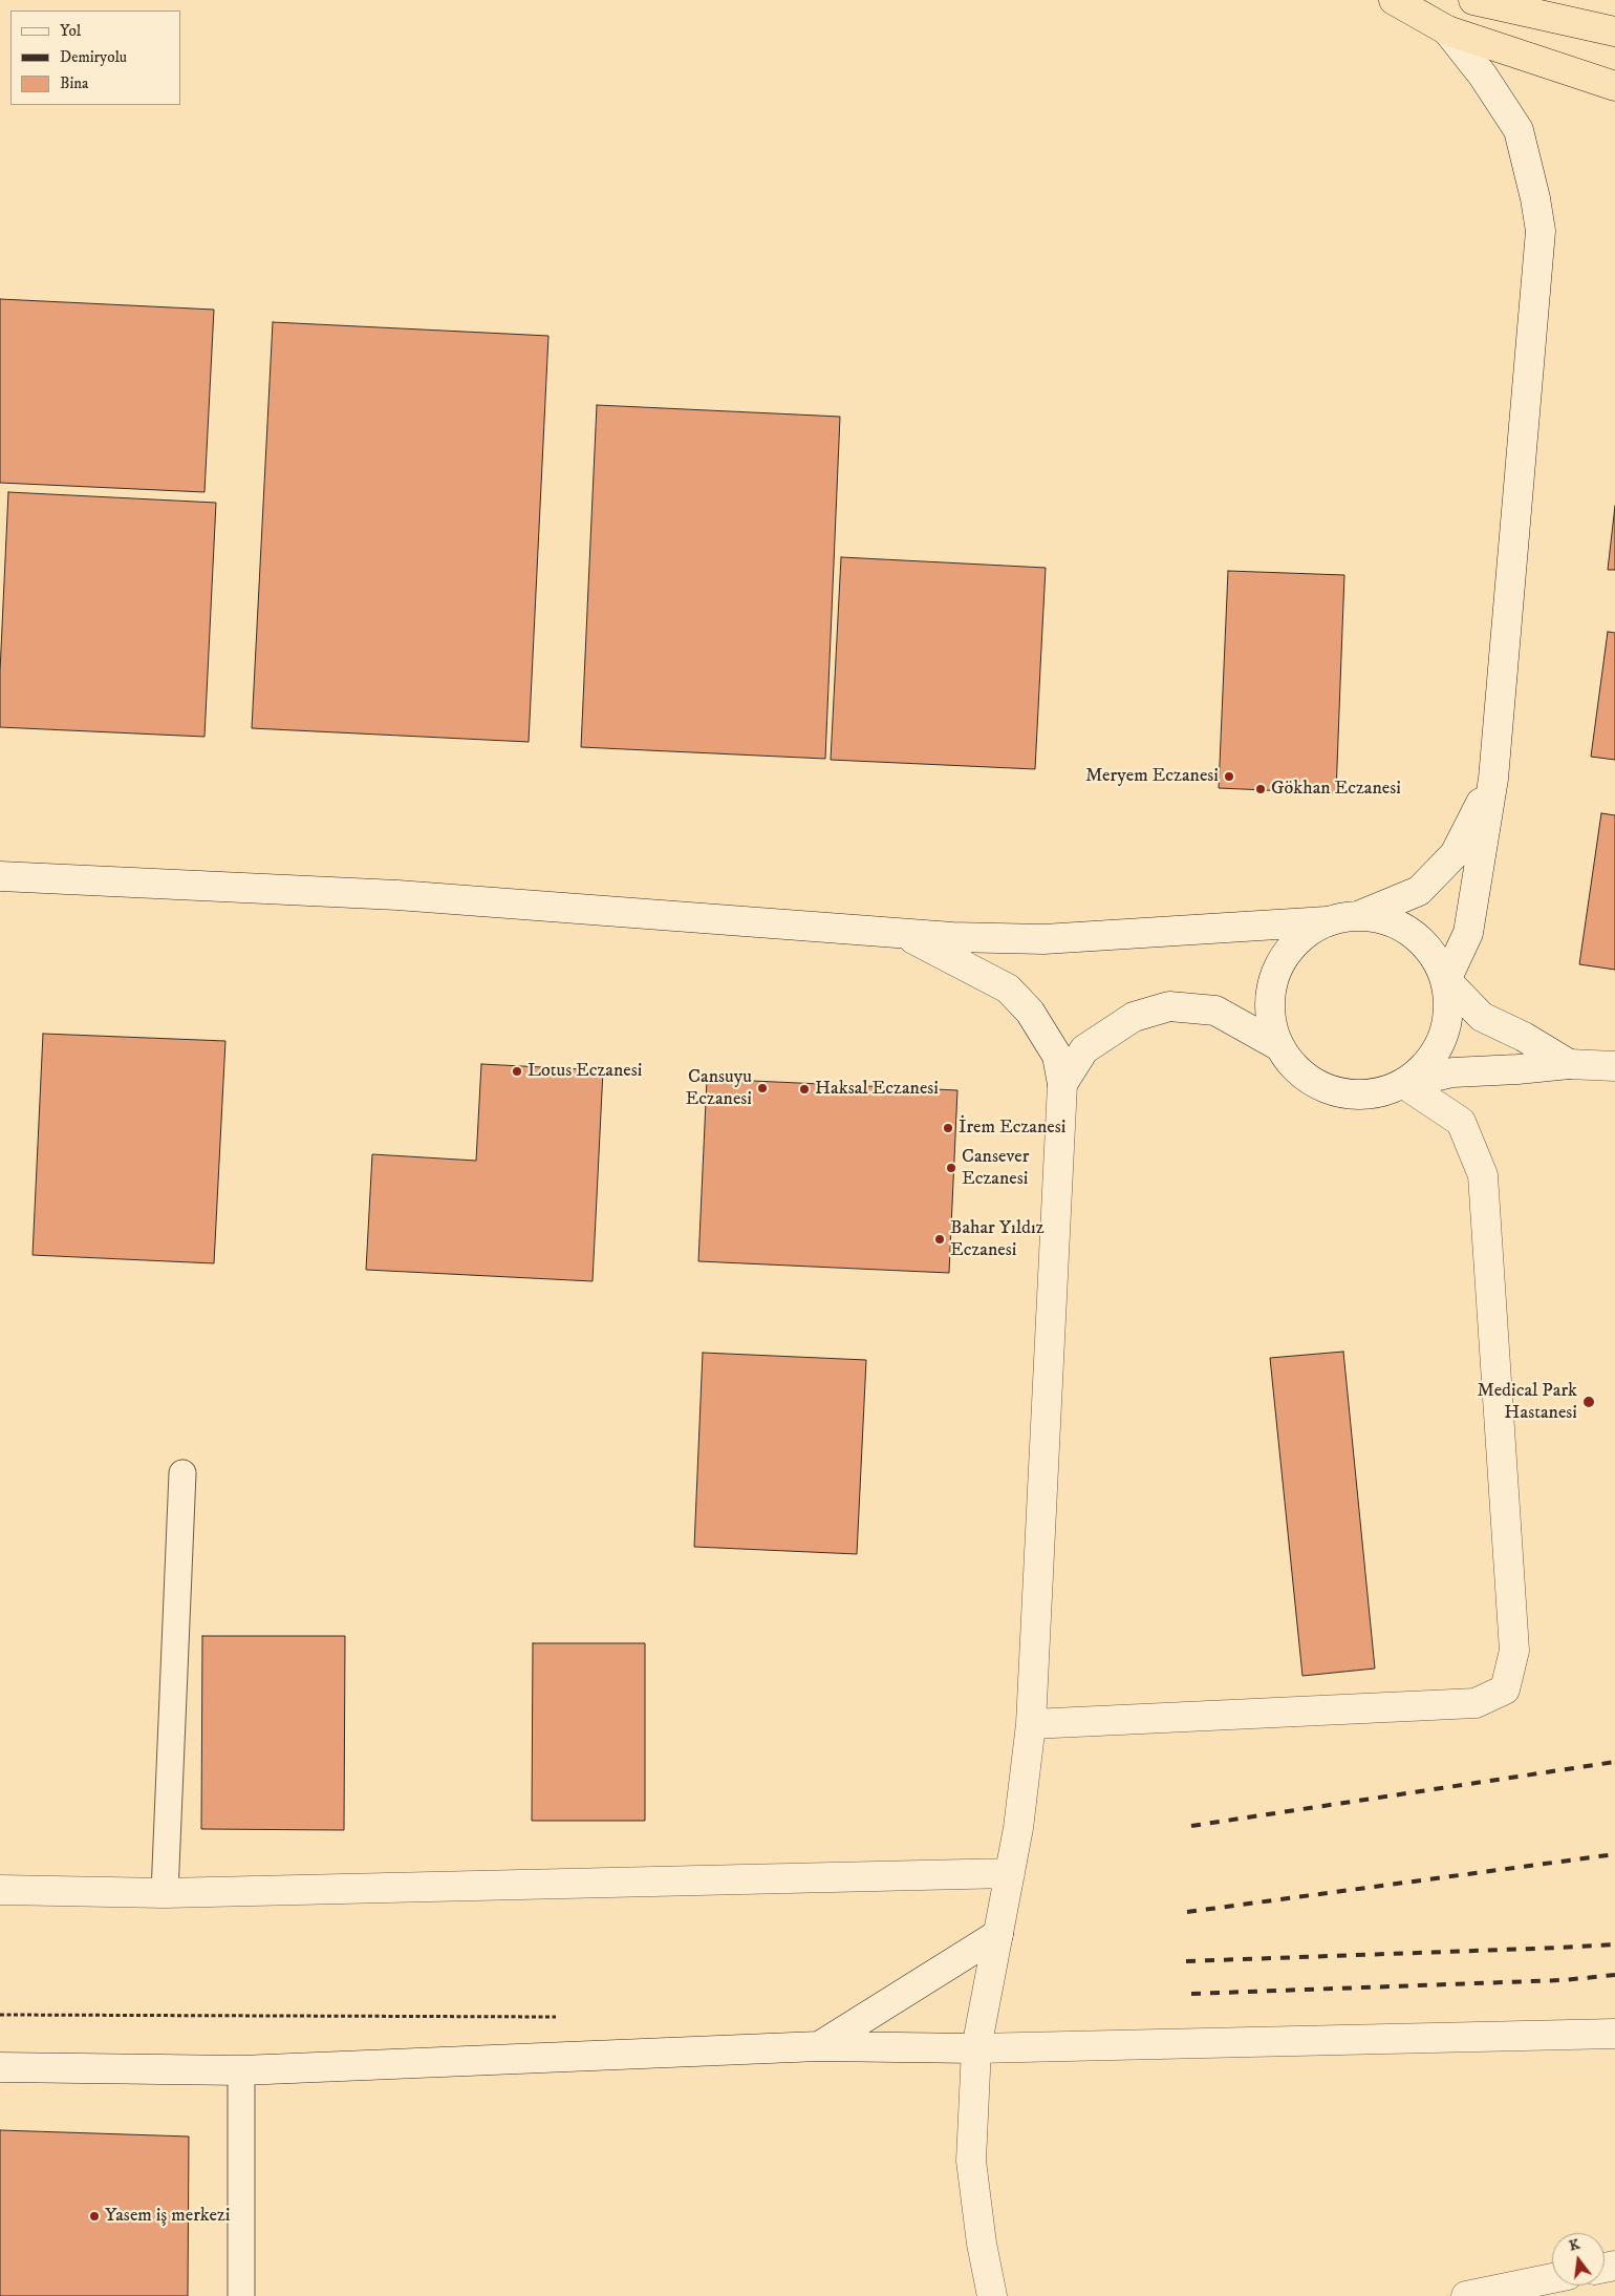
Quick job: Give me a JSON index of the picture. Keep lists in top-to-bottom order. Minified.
{"places":["Meryem Eczanesi","Gökhan Eczanesi","Lotus Eczanesi","Cansuyu Eczanesi","Haksal Eczanesi","İrem Eczanesi","Cansever Eczanesi","Bahar Yıldız Eczanesi","Medical Park Hastanesi","Yasem iş merkezi"],"legend":["Yol","Demiryolu","Bina"],"north":"top"}
